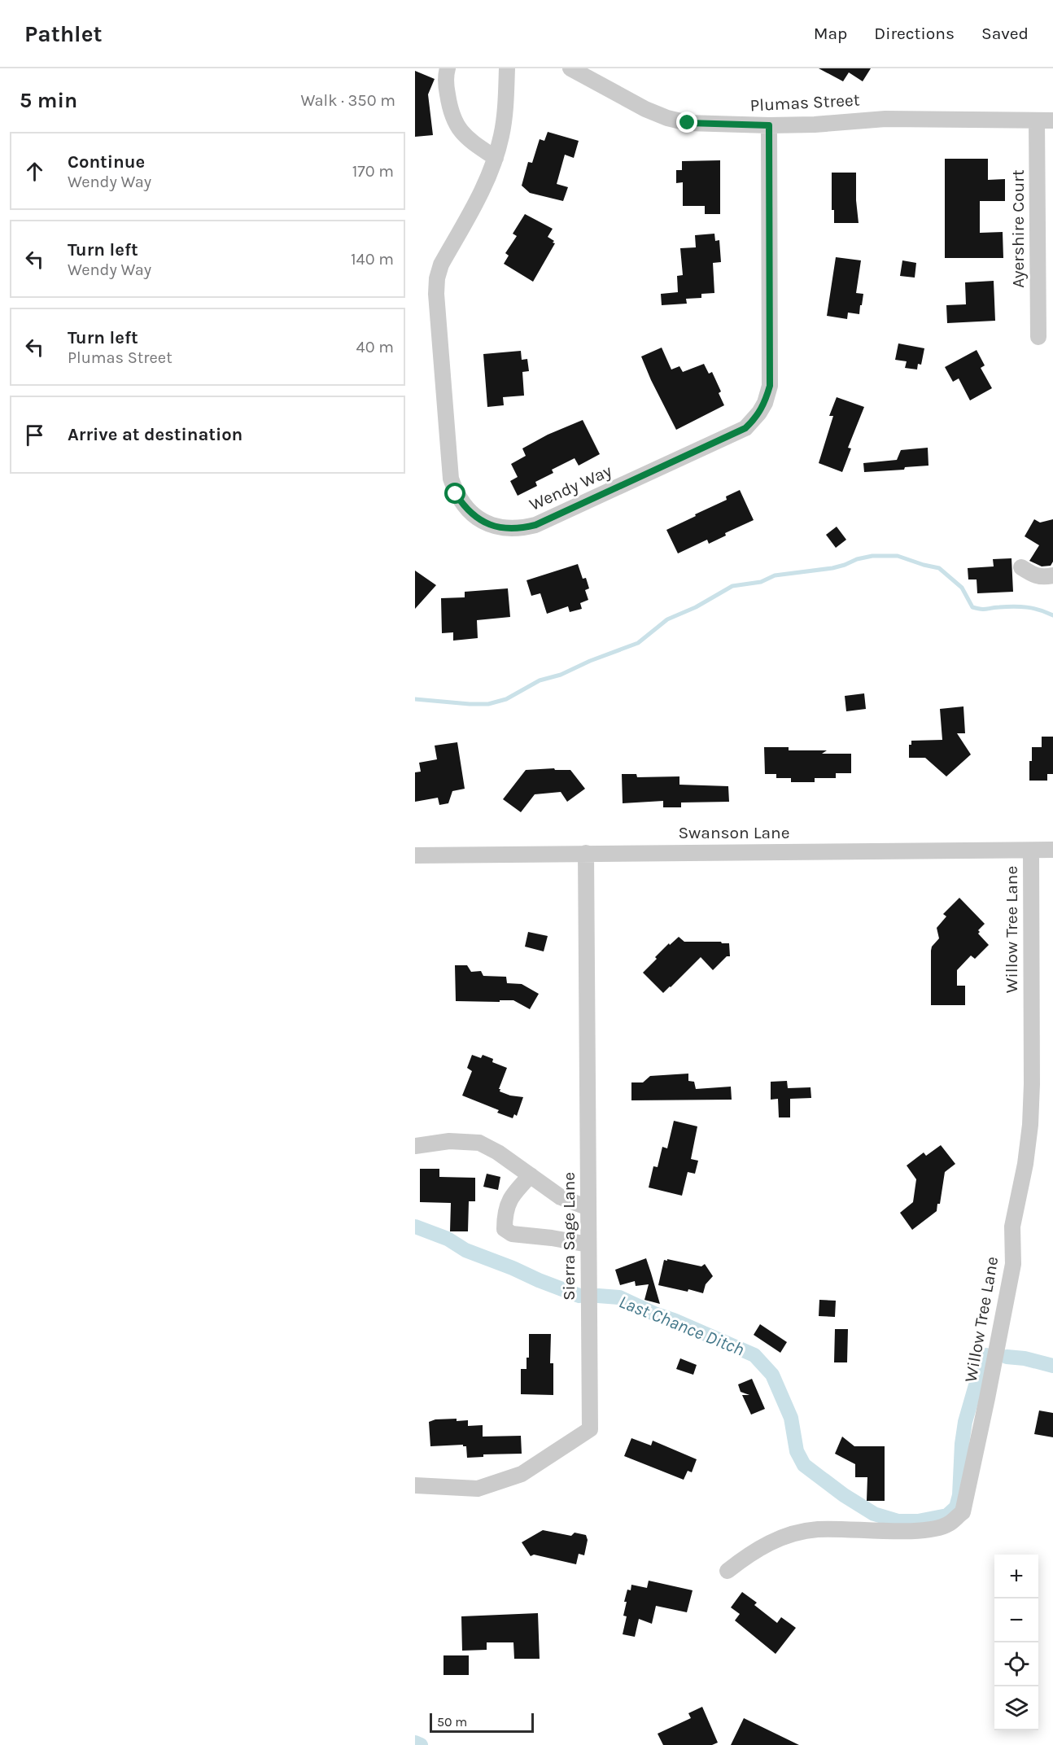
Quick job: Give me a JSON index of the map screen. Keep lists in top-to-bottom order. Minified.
{"streets":{"street":["Plumas Street","Ayershire Court","Wendy Way","Swanson Lane","Willow Tree Lane","Sierra Sage Lane"]},"crossings":[["Plumas Street","Ayershire Court"],["Plumas Street","Wendy Way"],["Swanson Lane","Willow Tree Lane"],["Swanson Lane","Sierra Sage Lane"]],"water":["Last Chance Ditch"],"scale_bar":"50 m","page":{"header":"Pathlet","nav":["Map","Directions","Saved"],"heading":["5 min","Walk · 350 m"],"list":[["Continue","Wendy Way","170 m"],["Turn left","Wendy Way","140 m"],["Turn left","Plumas Street","40 m"],"Arrive at destination"],"map_buttons":["+","−"],"scale":"50 m"}}
